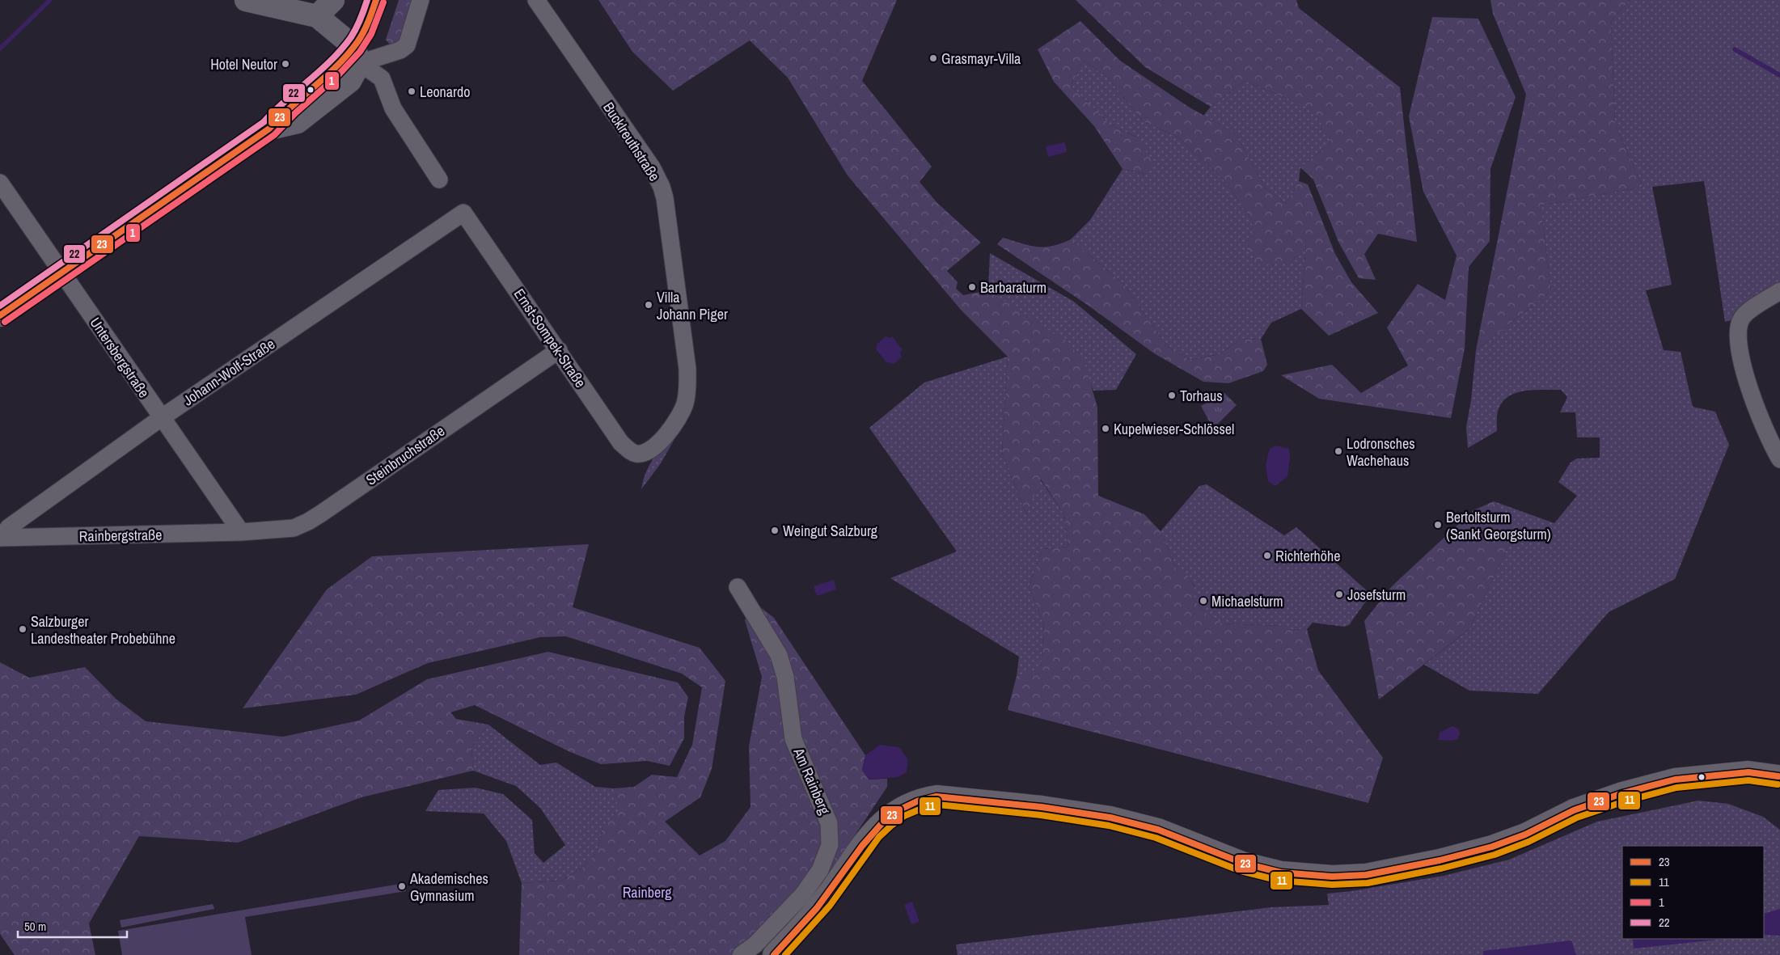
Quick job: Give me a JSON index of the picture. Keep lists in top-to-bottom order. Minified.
{"streets":{"street":["Bucklreuthstraße","Ernst-Sompek-Straße","Untersbergstraße","Johann-Wolf-Straße","Steinbruchstraße","Rainbergstraße","Am Rainberg"]},"crossings":[["Bucklreuthstraße","Ernst-Sompek-Straße"],["Ernst-Sompek-Straße","Johann-Wolf-Straße"],["Ernst-Sompek-Straße","Steinbruchstraße"],["Untersbergstraße","Johann-Wolf-Straße"],["Untersbergstraße","Steinbruchstraße"],["Untersbergstraße","Rainbergstraße"],["Johann-Wolf-Straße","Rainbergstraße"],["Steinbruchstraße","Rainbergstraße"]],"parks":["Rainberg"],"places":["Grasmayr-Villa","Hotel Neutor","Leonardo","Barbaraturm","Villa Johann Piger","Torhaus","Kupelwieser-Schlössel","Lodronsches Wachehaus","Bertoltsturm (Sankt Georgsturm)","Weingut Salzburg","Richterhöhe","Josefsturm","Michaelsturm","Salzburger Landestheater Probebühne","Akademisches Gymnasium"],"lines":["transit line 23","transit line 22","transit line 1","transit line 11"],"legend":["23","11","1","22"],"scale_bar":"50 m"}
